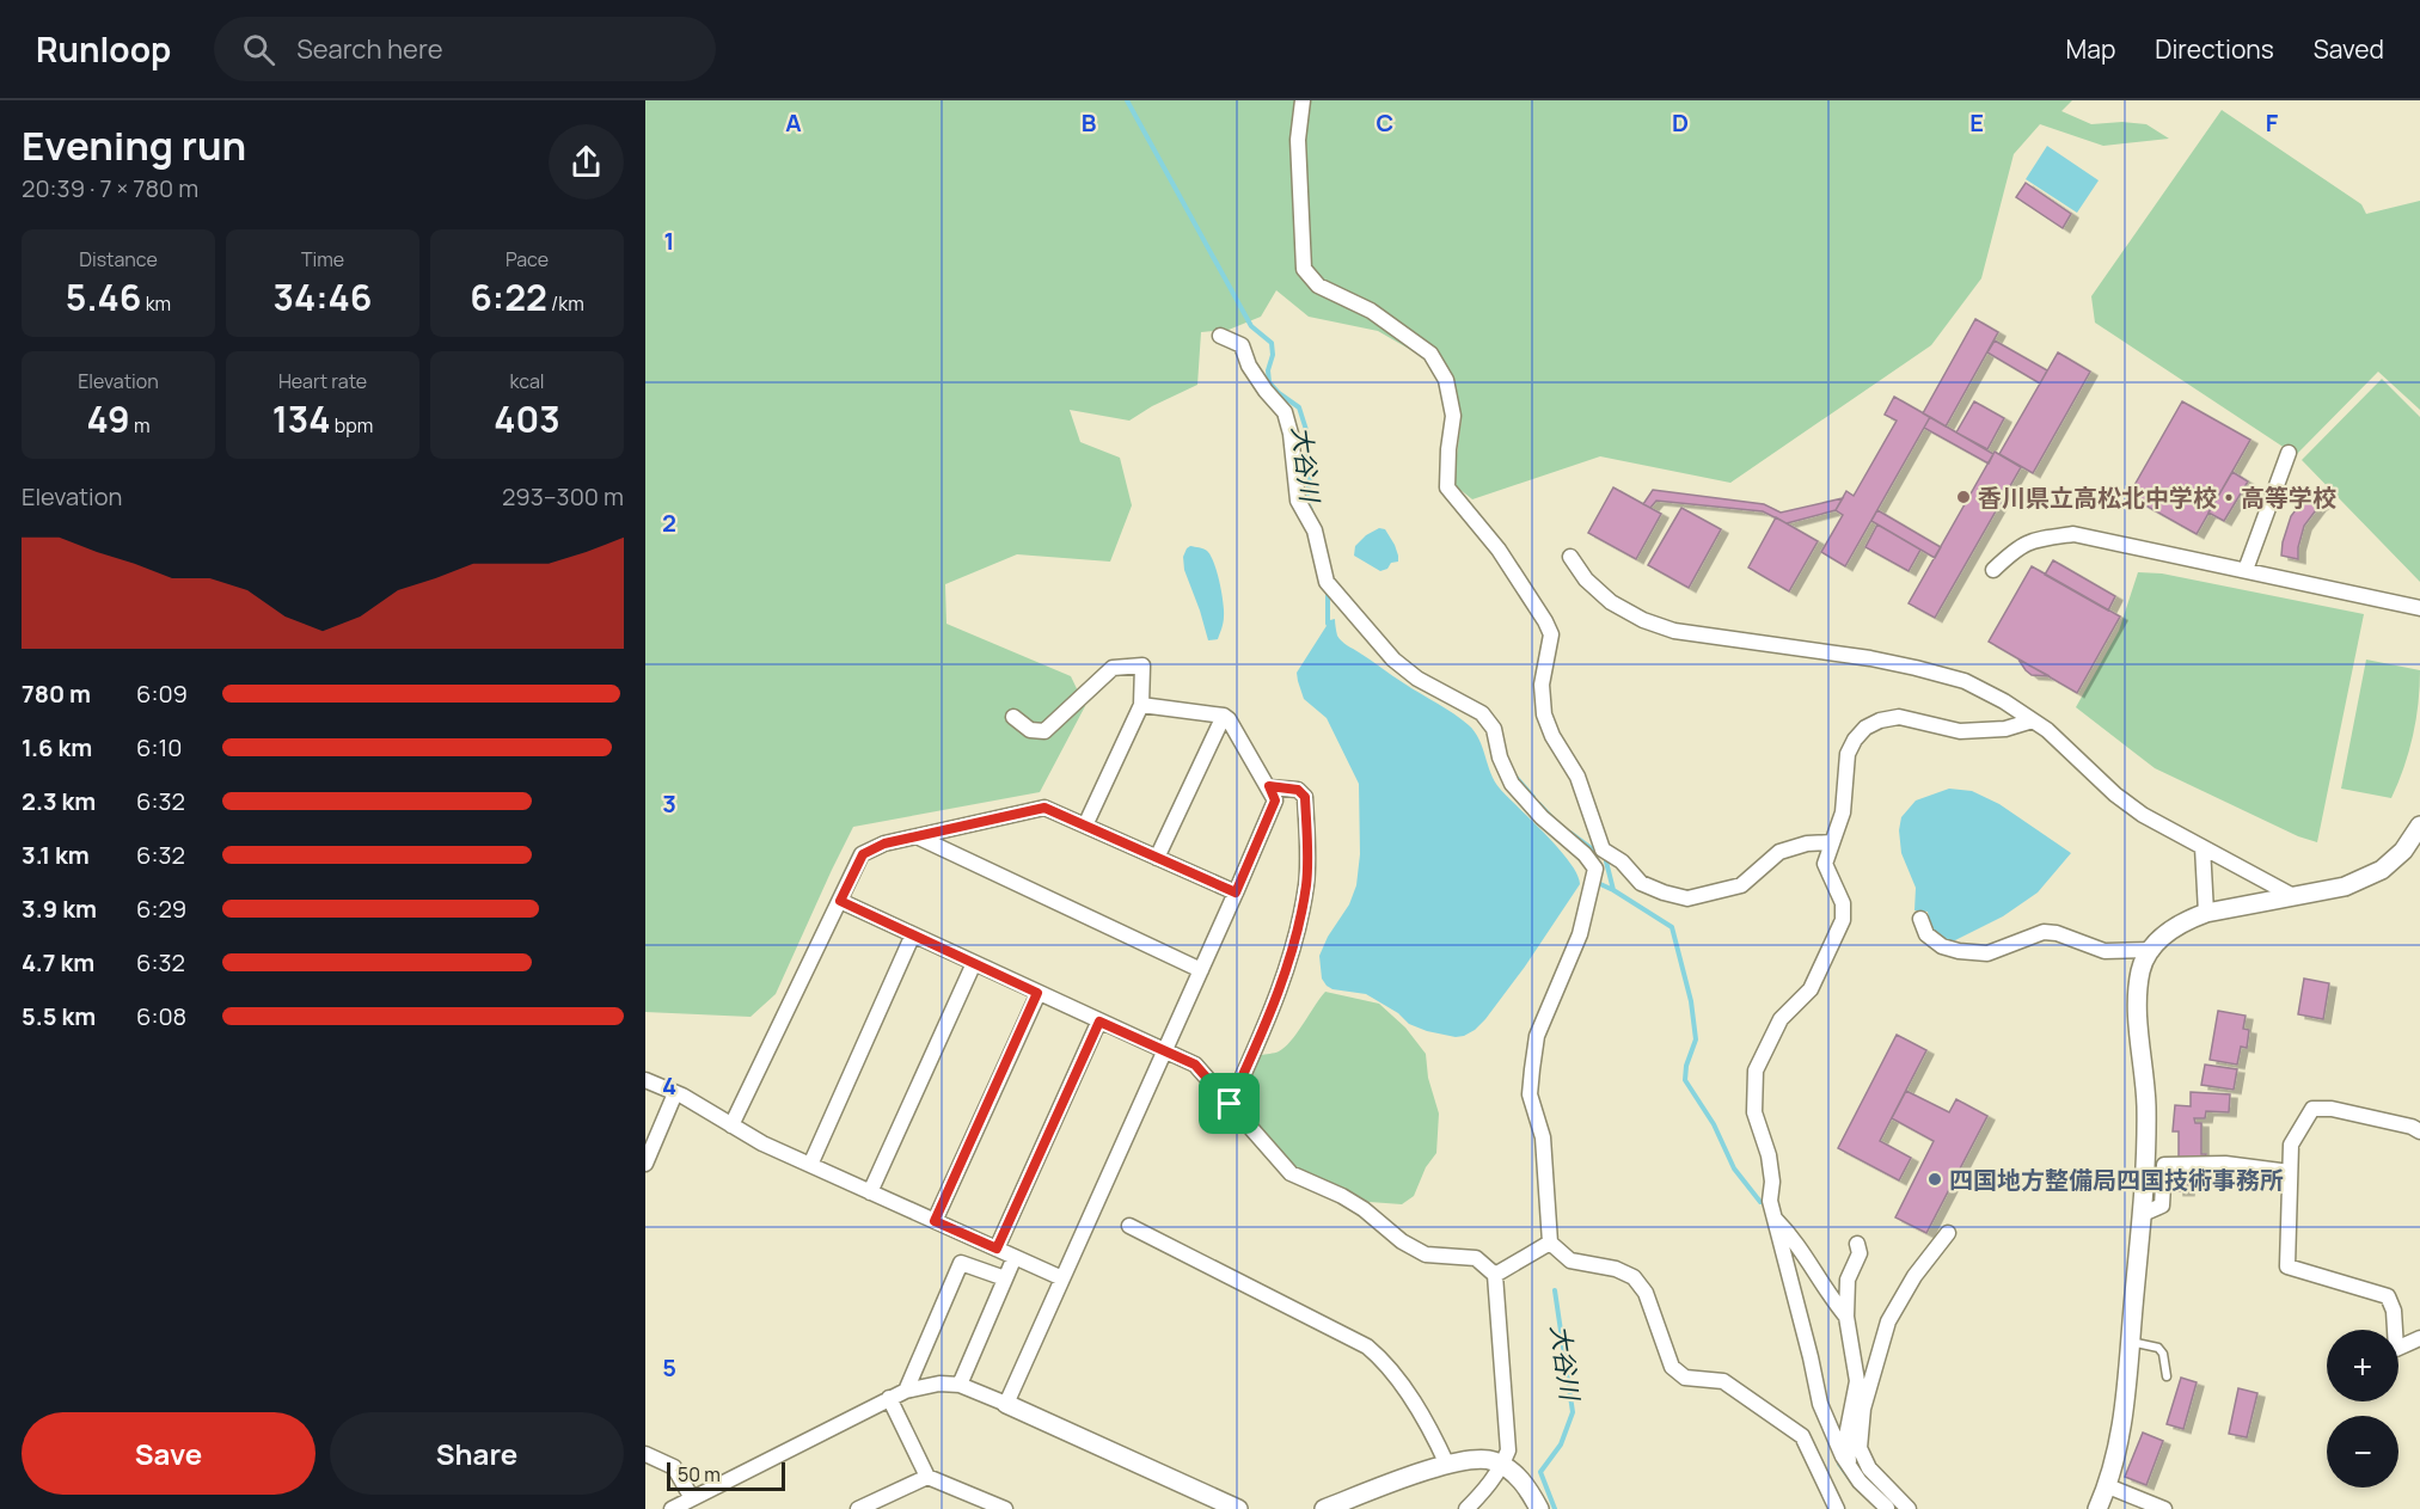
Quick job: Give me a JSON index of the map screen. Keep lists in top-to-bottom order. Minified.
{"water":["大谷川"],"places":["香川県立高松北中学校・高等学校","四国地方整備局四国技術事務所"],"scale_bar":"50 m","page":{"header":"Runloop","search":"Search here","nav":["Map","Directions","Saved"],"heading":["Evening run","20:39 · 7 × 780 m"],"stats":[["Distance","5.46 km"],["Time","34:46"],["Pace","6:22 /km"],["Elevation","49 m"],["Heart rate","134 bpm"],["kcal","403"]],"chart":["Elevation","293–300 m"],"list":[{"name":"780 m","note":"6:09"},{"name":"1.6 km","note":"6:10"},{"name":"2.3 km","note":"6:32"},{"name":"3.1 km","note":"6:32"},{"name":"3.9 km","note":"6:29"},{"name":"4.7 km","note":"6:32"},{"name":"5.5 km","note":"6:08"}],"map_buttons":["+","−"],"buttons":["Save","Share"],"scale":"50 m"},"grid":{"columns":["A","B","C","D","E","F"],"rows":["1","2","3","4","5"]}}
